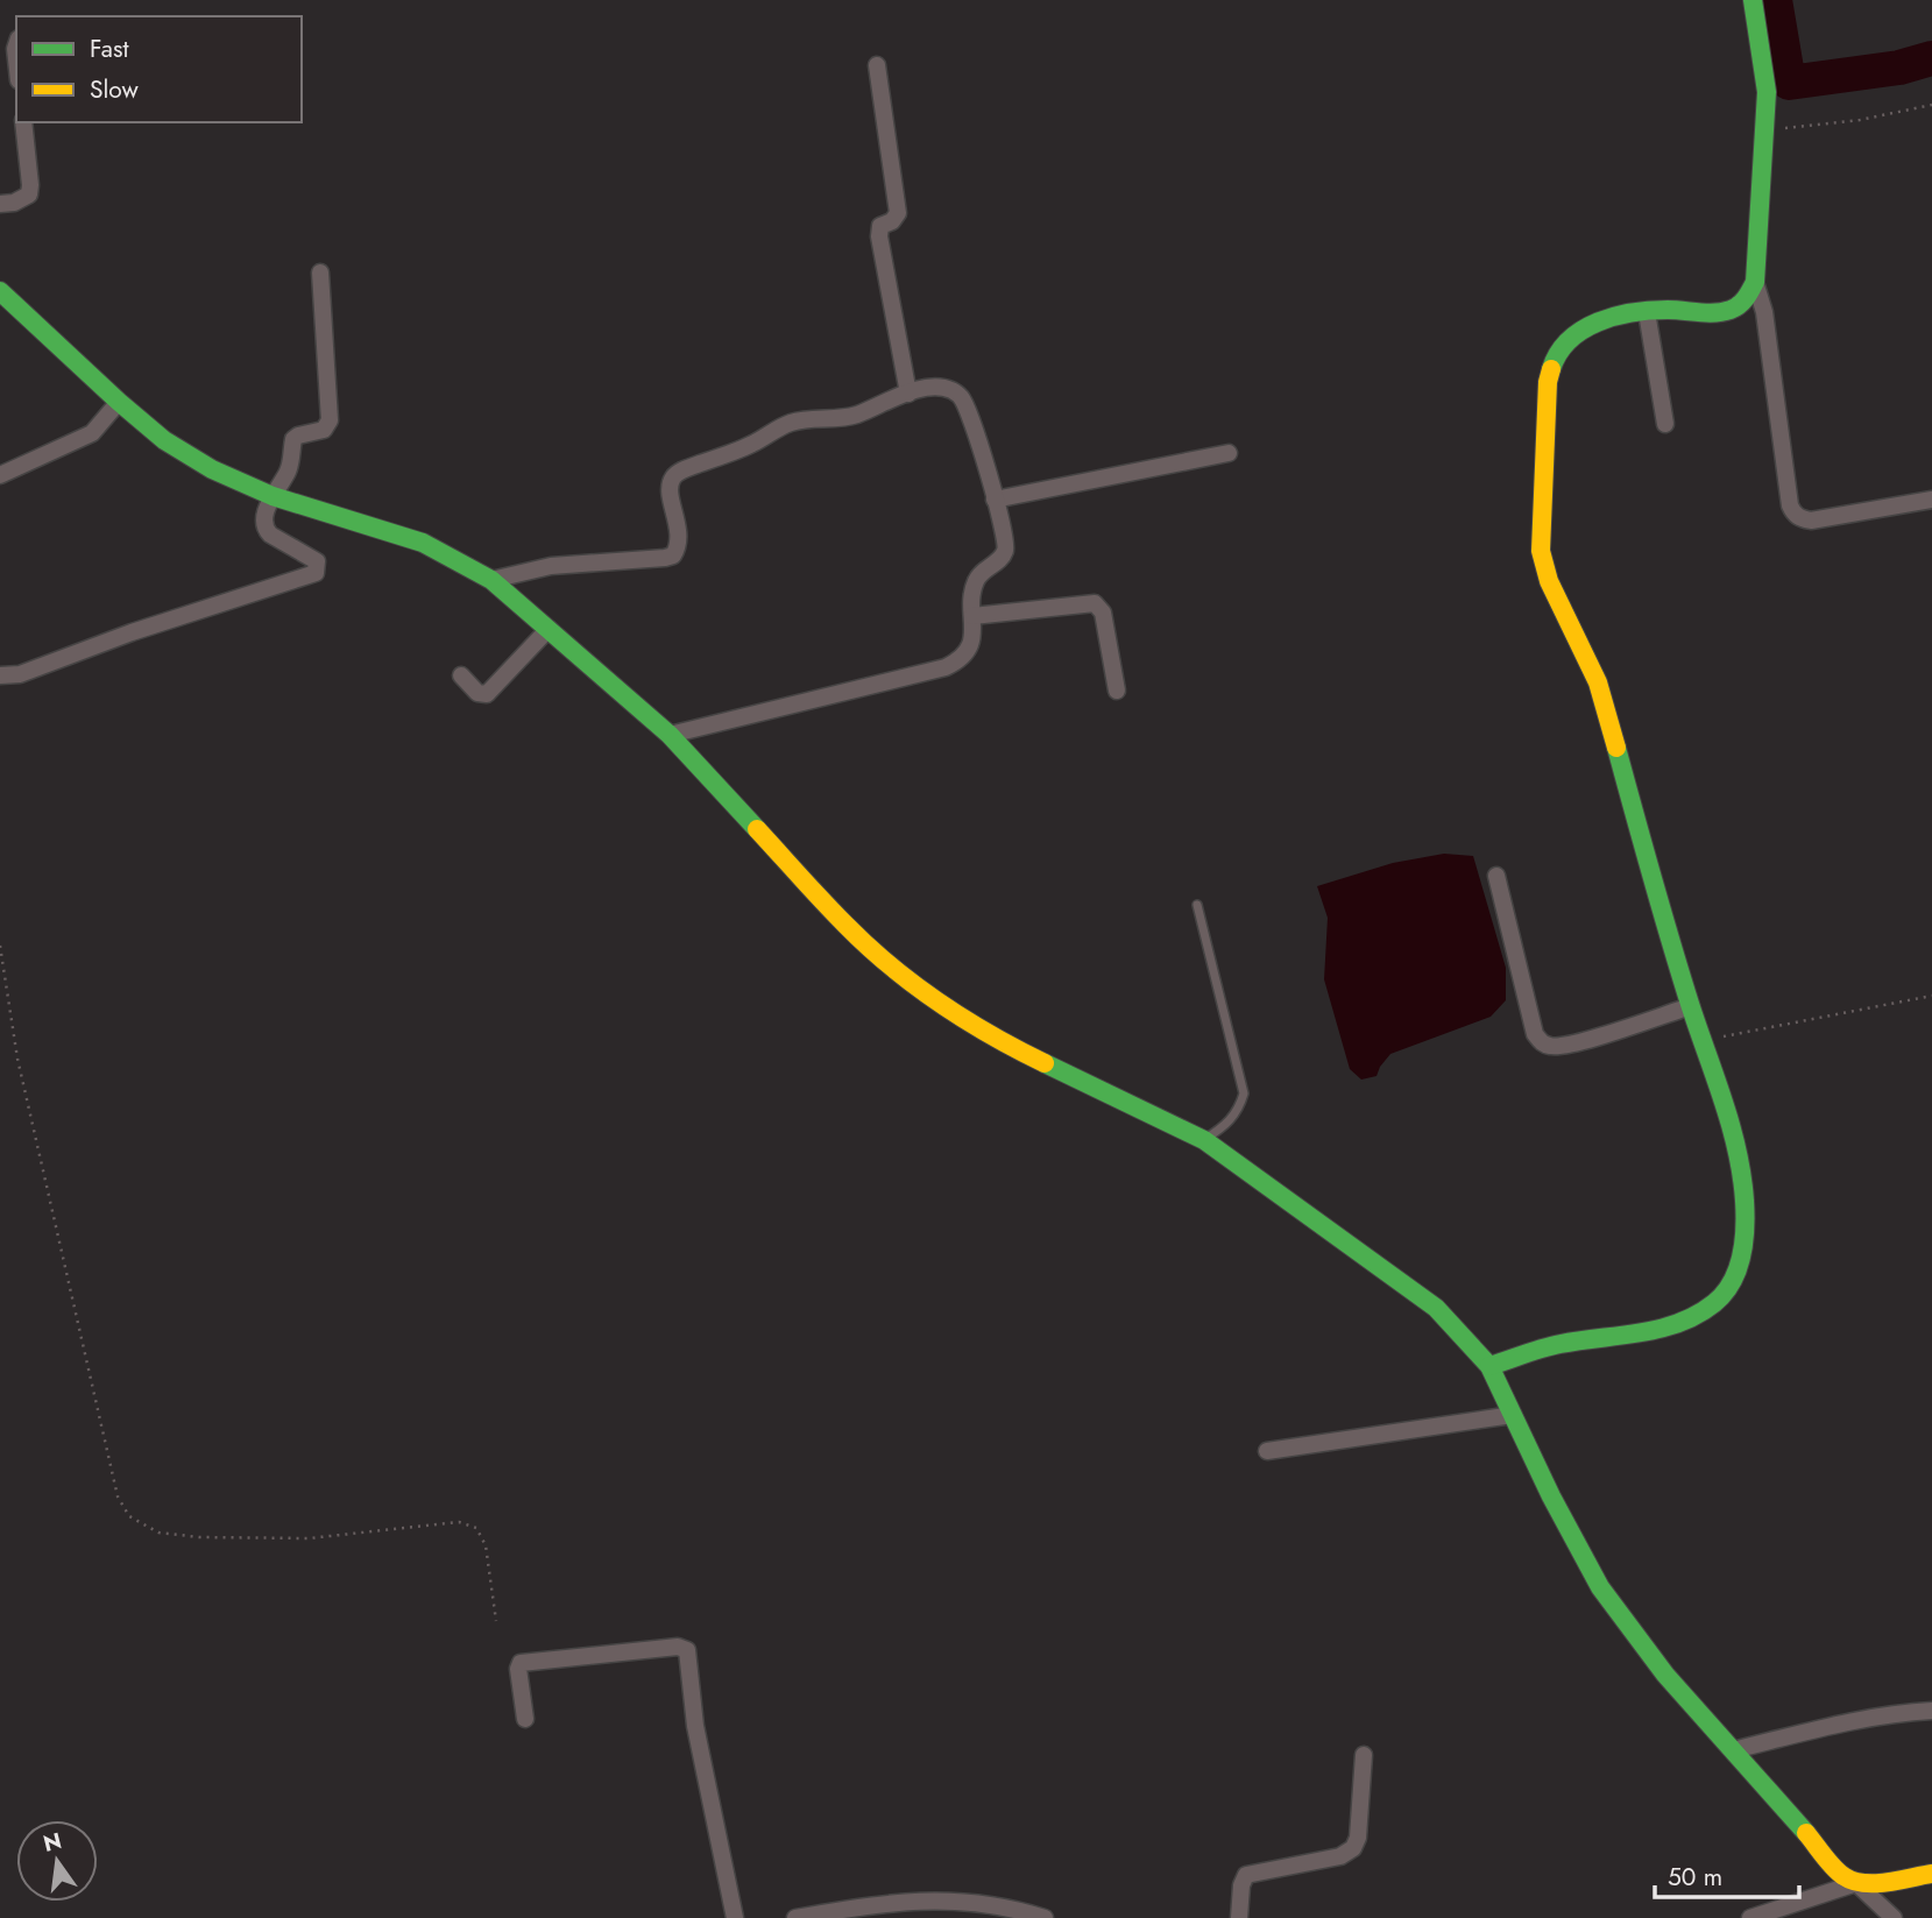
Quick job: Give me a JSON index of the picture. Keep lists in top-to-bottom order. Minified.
{"legend":["Fast","Slow"],"scale_bar":"50 m","north":"top"}
